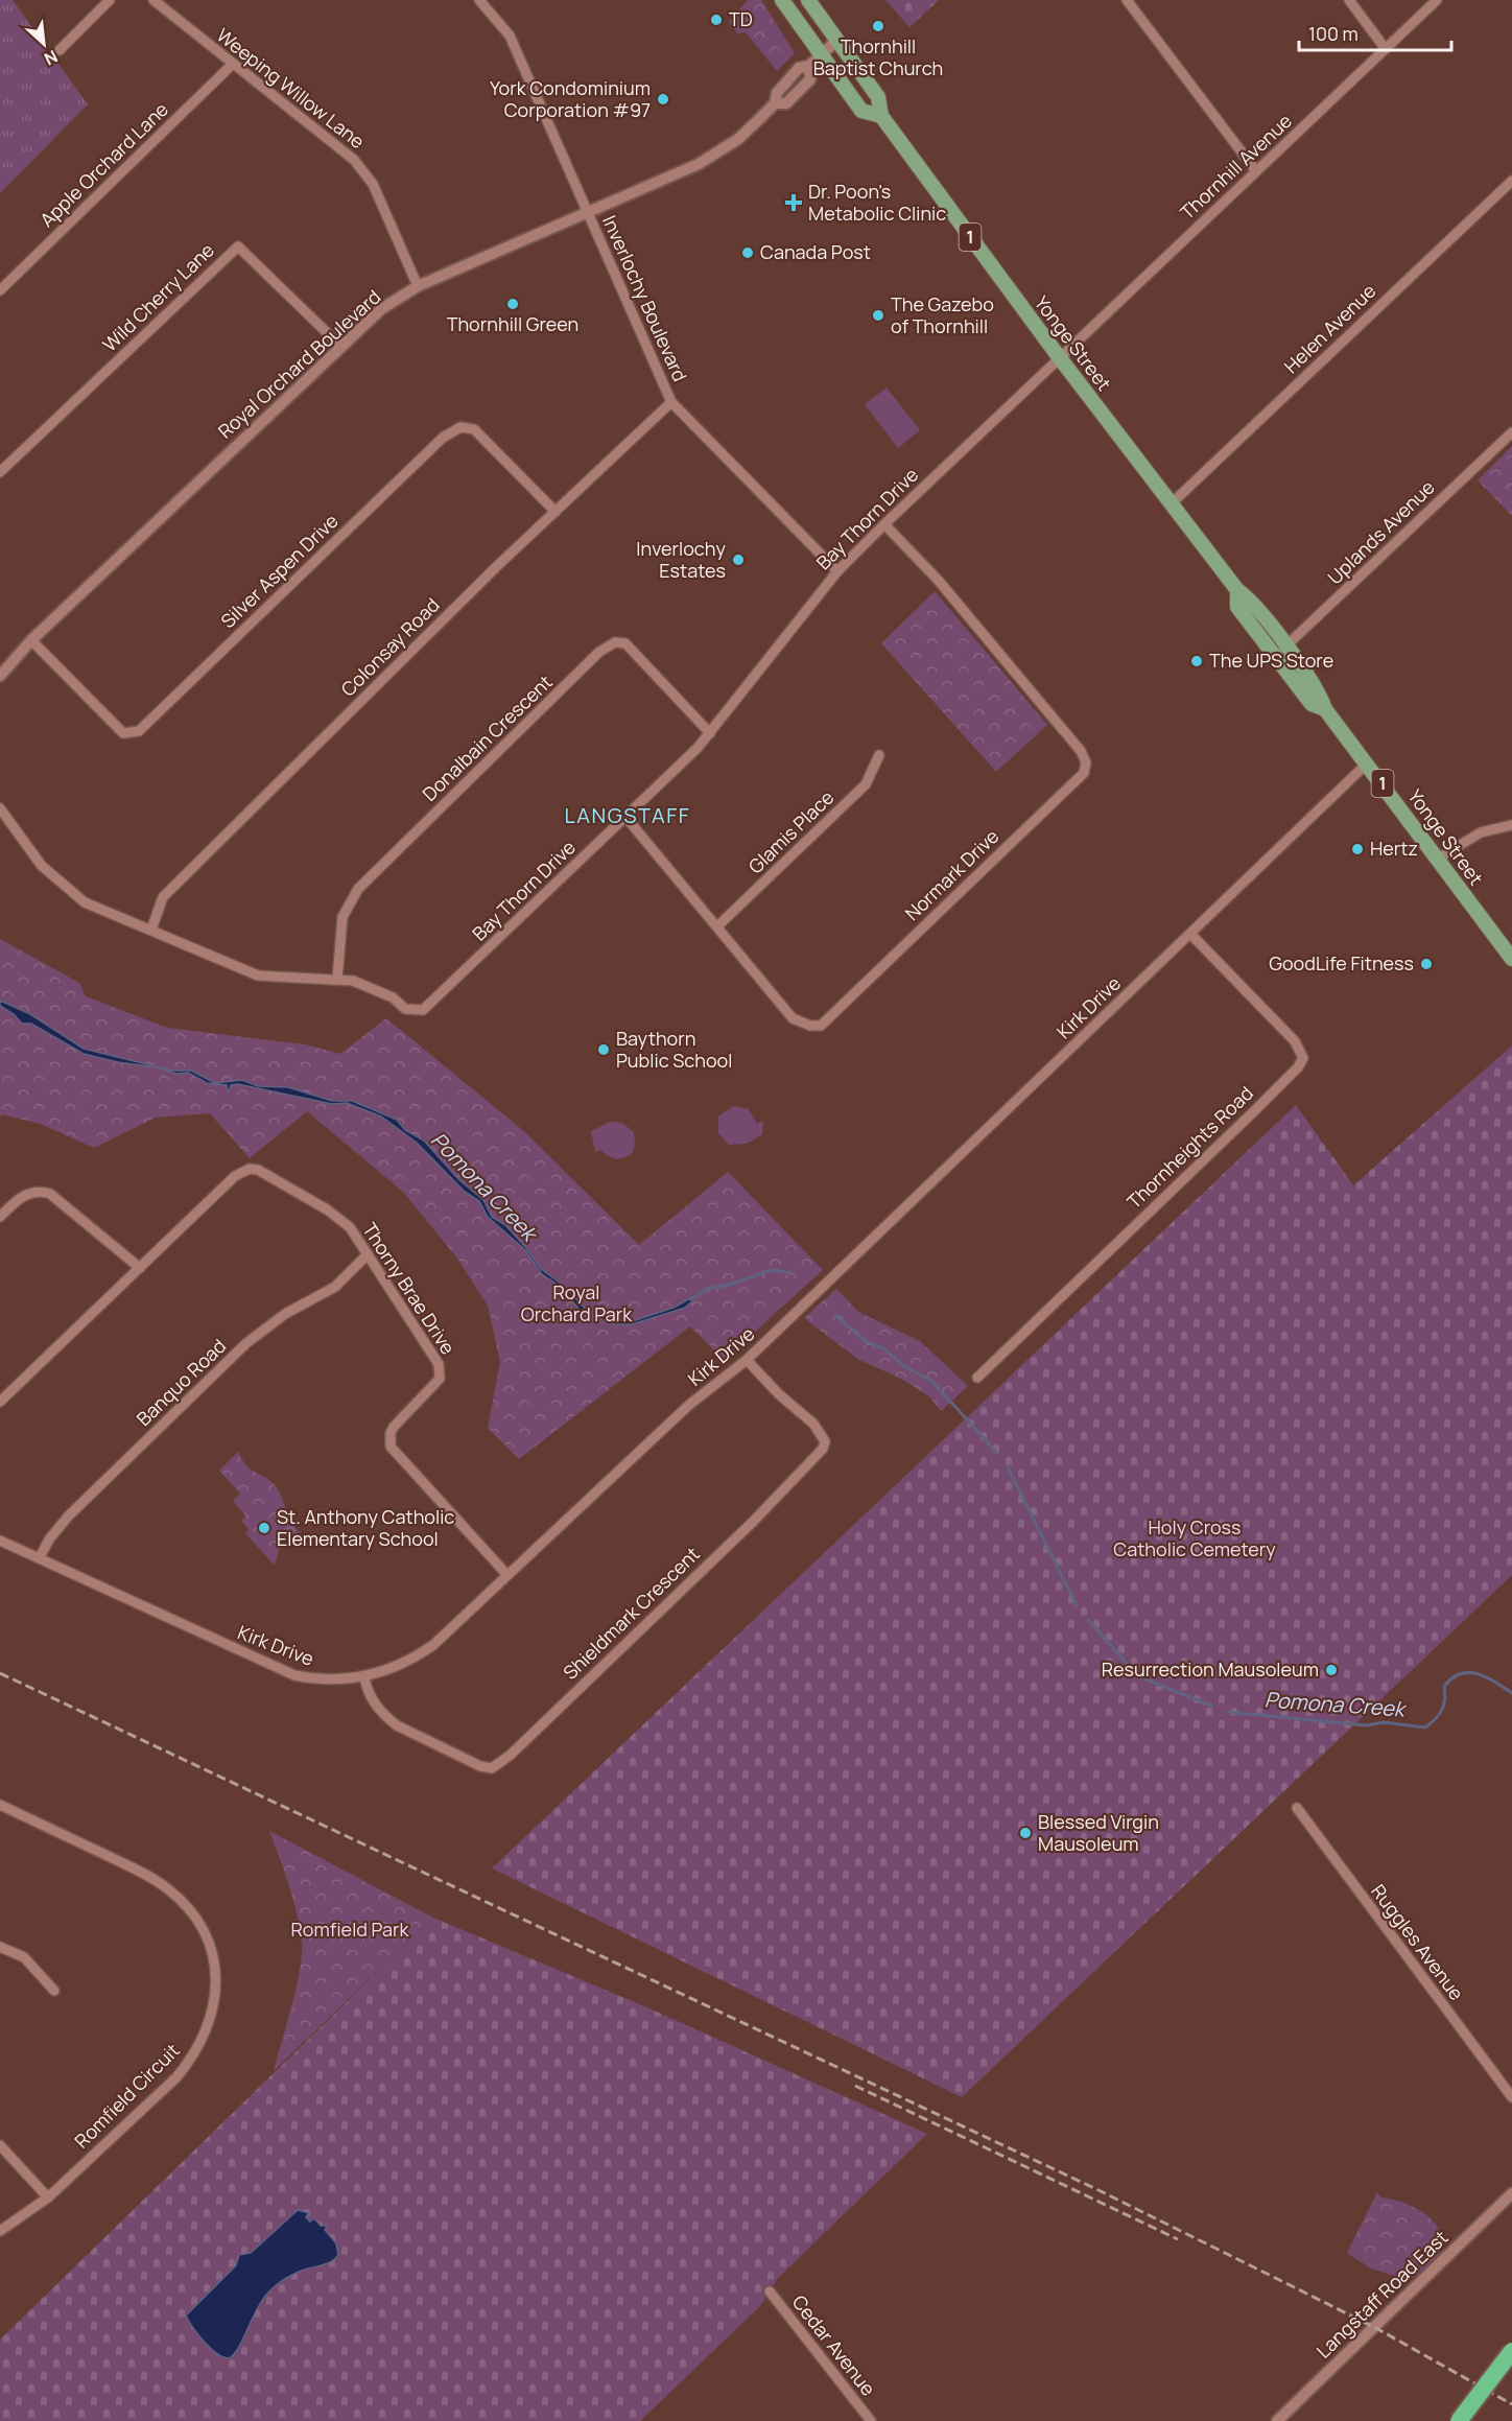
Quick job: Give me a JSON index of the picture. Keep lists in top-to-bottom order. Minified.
{"streets":{"main road":["1","Yonge Street"],"street":["Weeping Willow Lane","Apple Orchard Lane","Thornhill Avenue","Wild Cherry Lane","Inverlochy Boulevard","Helen Avenue","Royal Orchard Boulevard","Bay Thorn Drive","Uplands Avenue","Silver Aspen Drive","Colonsay Road","Donalbain Crescent","Glamis Place","Normark Drive","Kirk Drive","Thornheights Road","Thorny Brae Drive","Banquo Road","Shieldmark Crescent","Ruggles Avenue","Romfield Circuit","Langstaff Road East","Cedar Avenue"]},"crossings":[["Weeping Willow Lane","Apple Orchard Lane"],["Weeping Willow Lane","Royal Orchard Boulevard"],["Thornhill Avenue","Yonge Street"],["Thornhill Avenue","Bay Thorn Drive"],["Wild Cherry Lane","Royal Orchard Boulevard"],["Inverlochy Boulevard","Royal Orchard Boulevard"],["Inverlochy Boulevard","Bay Thorn Drive"],["Inverlochy Boulevard","Colonsay Road"],["Helen Avenue","Yonge Street"],["Yonge Street","Royal Orchard Boulevard"],["Yonge Street","Bay Thorn Drive"],["Yonge Street","Uplands Avenue"],["Yonge Street","Kirk Drive"],["Royal Orchard Boulevard","Silver Aspen Drive"],["Bay Thorn Drive","Colonsay Road"],["Bay Thorn Drive","Donalbain Crescent"],["Bay Thorn Drive","Normark Drive"],["Silver Aspen Drive","Colonsay Road"],["Glamis Place","Normark Drive"],["Kirk Drive","Thornheights Road"],["Kirk Drive","Thorny Brae Drive"],["Kirk Drive","Banquo Road"],["Kirk Drive","Shieldmark Crescent"],["Thorny Brae Drive","Banquo Road"]],"districts":["LANGSTAFF"],"water":["Pomona Creek"],"parks":["Royal Orchard Park","Holy Cross Catholic Cemetery","Romfield Park"],"places":{"other":["TD","Thornhill Baptist Church","York Condominium Corporation #97","Canada Post","Thornhill Green","The Gazebo of Thornhill","Inverlochy Estates","The UPS Store","Hertz","GoodLife Fitness","Baythorn Public School","St. Anthony Catholic Elementary School","Resurrection Mausoleum","Blessed Virgin Mausoleum"],"health":["Dr. Poon's Metabolic Clinic"]},"scale_bar":"100 m","north":"bottom right"}
